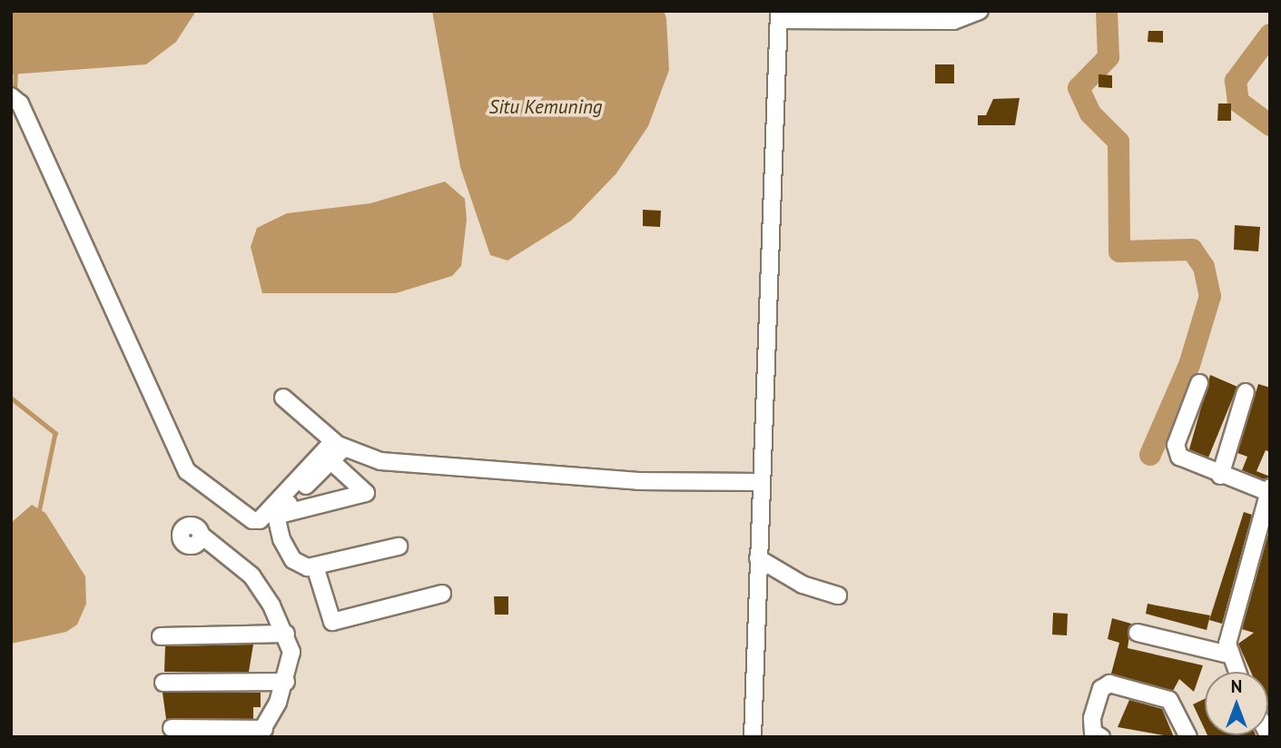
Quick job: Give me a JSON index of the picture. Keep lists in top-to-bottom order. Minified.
{"water":["Situ Kemuning"],"north":"top"}
